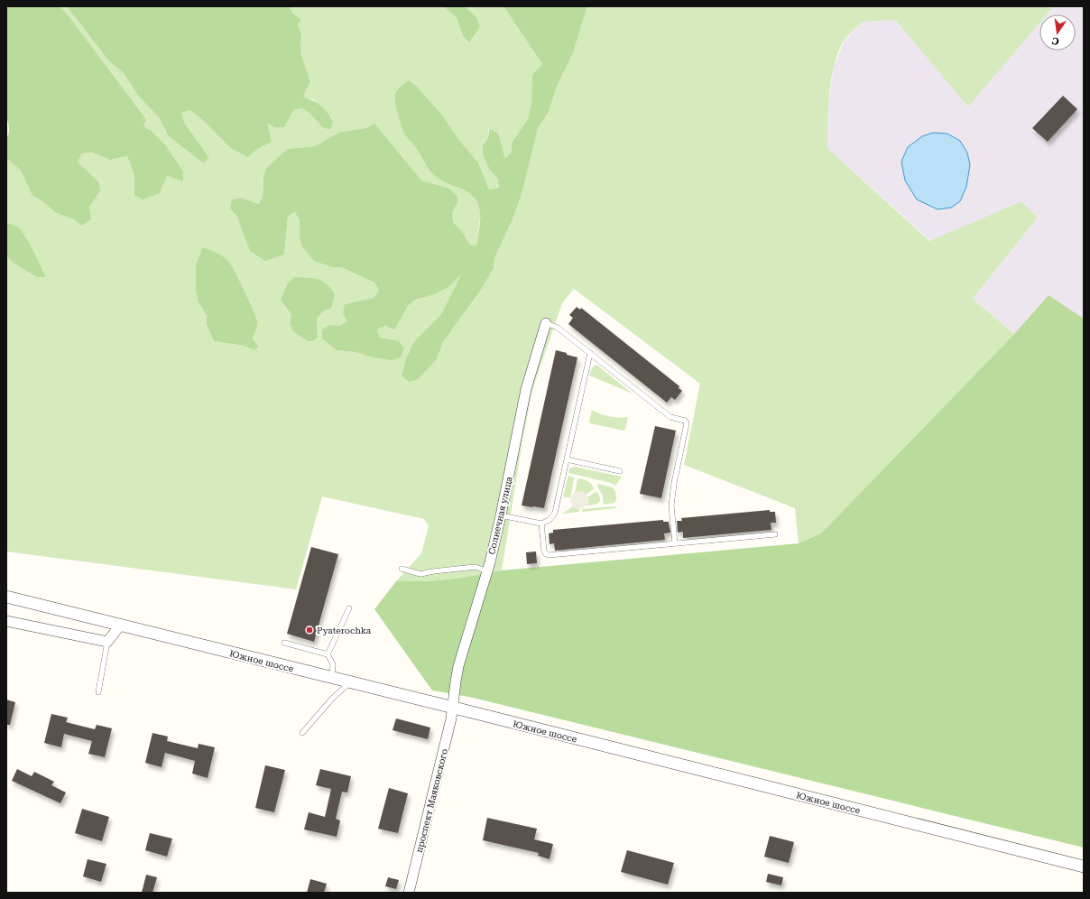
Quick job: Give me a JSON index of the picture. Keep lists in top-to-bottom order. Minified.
{"streets":{"street":["Солнечная улица","Южное шоссе","проспект Маяковского"]},"crossings":[["Солнечная улица","Южное шоссе"],["Солнечная улица","проспект Маяковского"],["Южное шоссе","проспект Маяковского"]],"places":["Pyaterochka"],"north":"bottom"}
